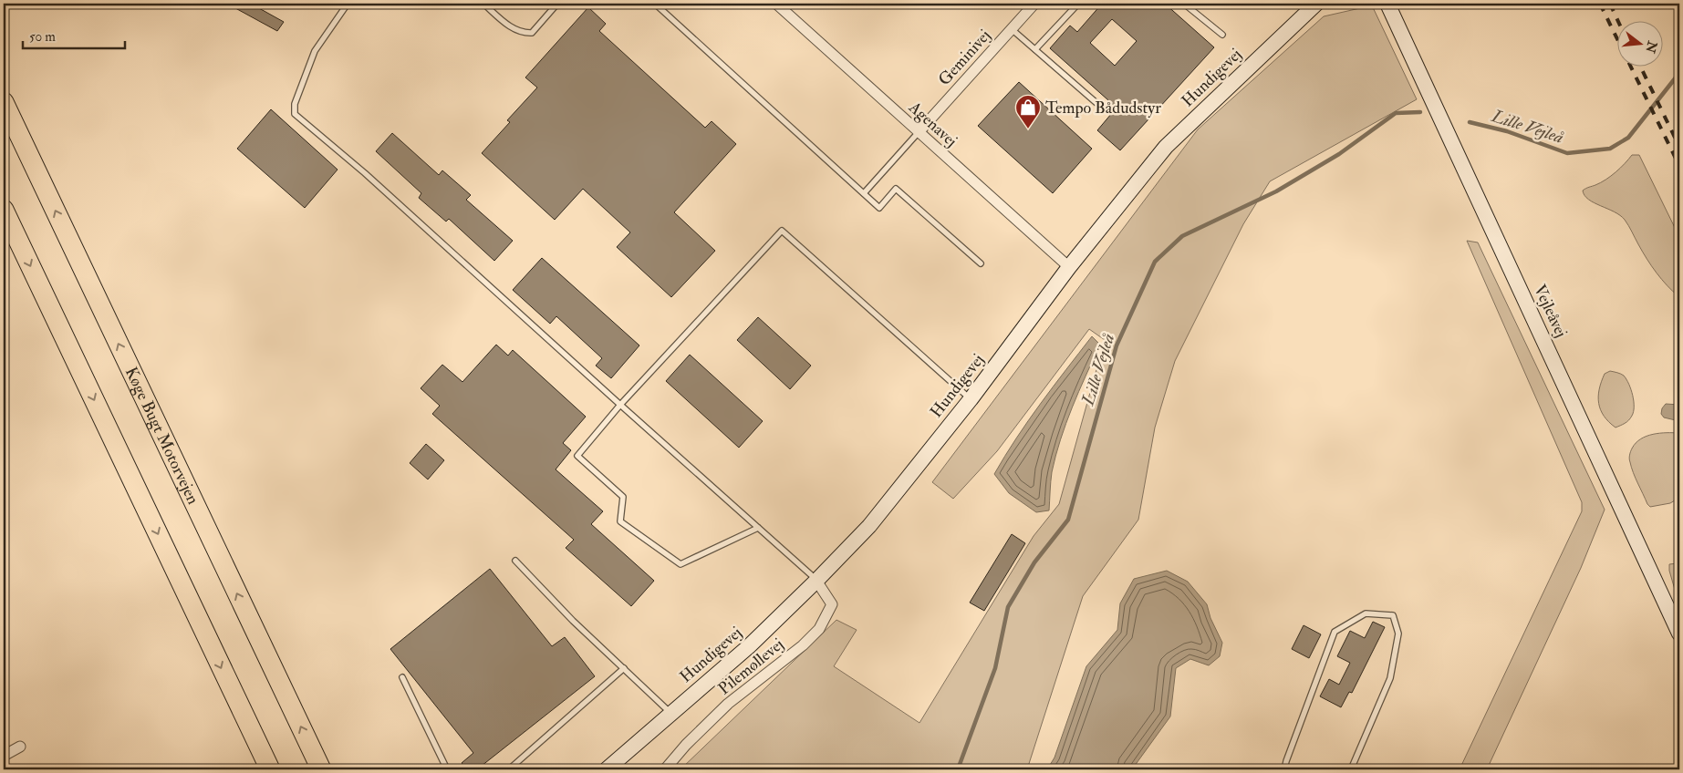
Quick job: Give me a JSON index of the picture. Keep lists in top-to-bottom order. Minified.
{"streets":{"highway":["Køge Bugt Motorvejen"],"street":["Geminivej","Hundigevej","Agenavej","Vejleåvej","Pilemøllevej"]},"crossings":[["Geminivej","Agenavej"],["Hundigevej","Agenavej"],["Hundigevej","Pilemøllevej"]],"water":["Lille Vejleå"],"places":{"shop":["Tempo Bådudstyr"]},"scale_bar":"50 m","north":"right"}
